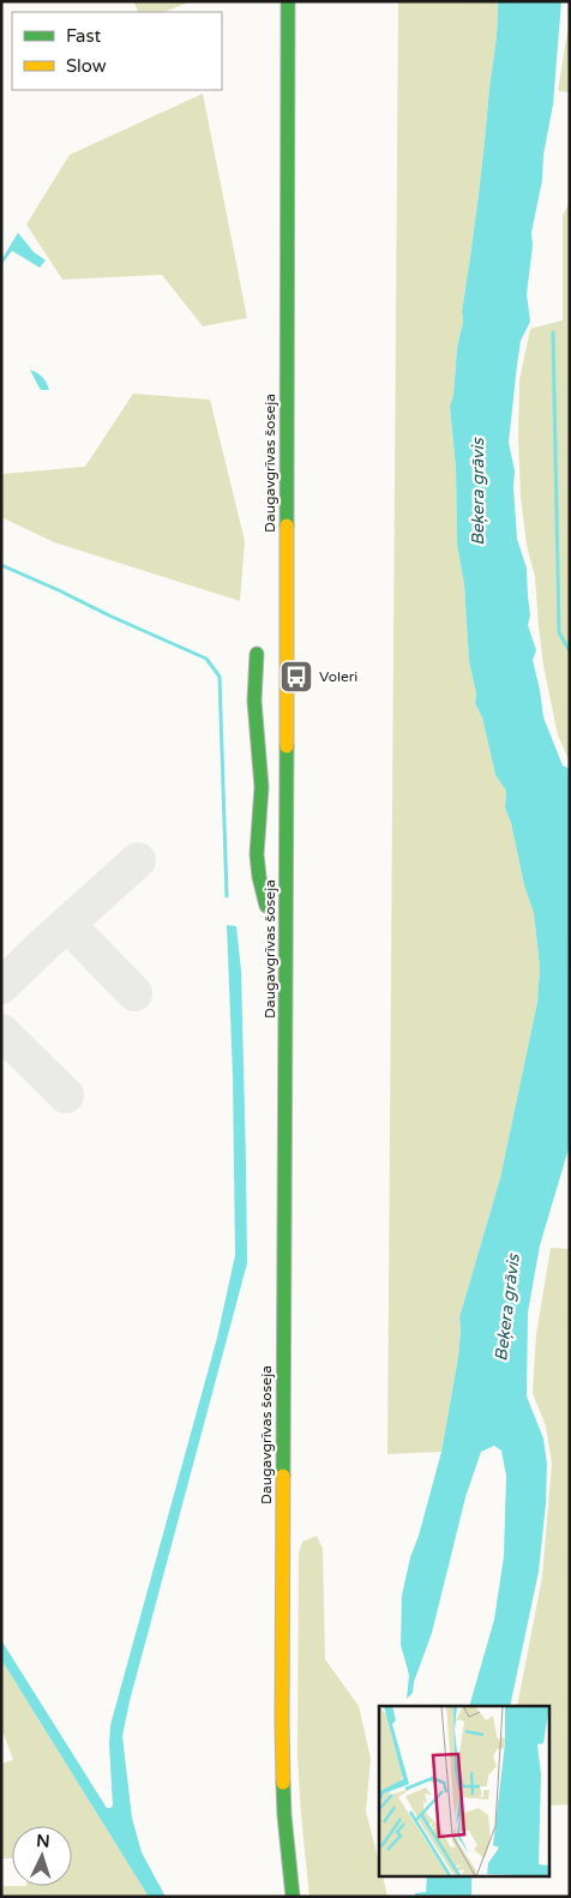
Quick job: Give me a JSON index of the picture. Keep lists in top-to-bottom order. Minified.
{"streets":{"main road":["Daugavgrīvas šoseja"]},"water":["Beķera grāvis"],"places":{"bus stop":["Voleri"]},"legend":["Fast","Slow"],"north":"top"}
